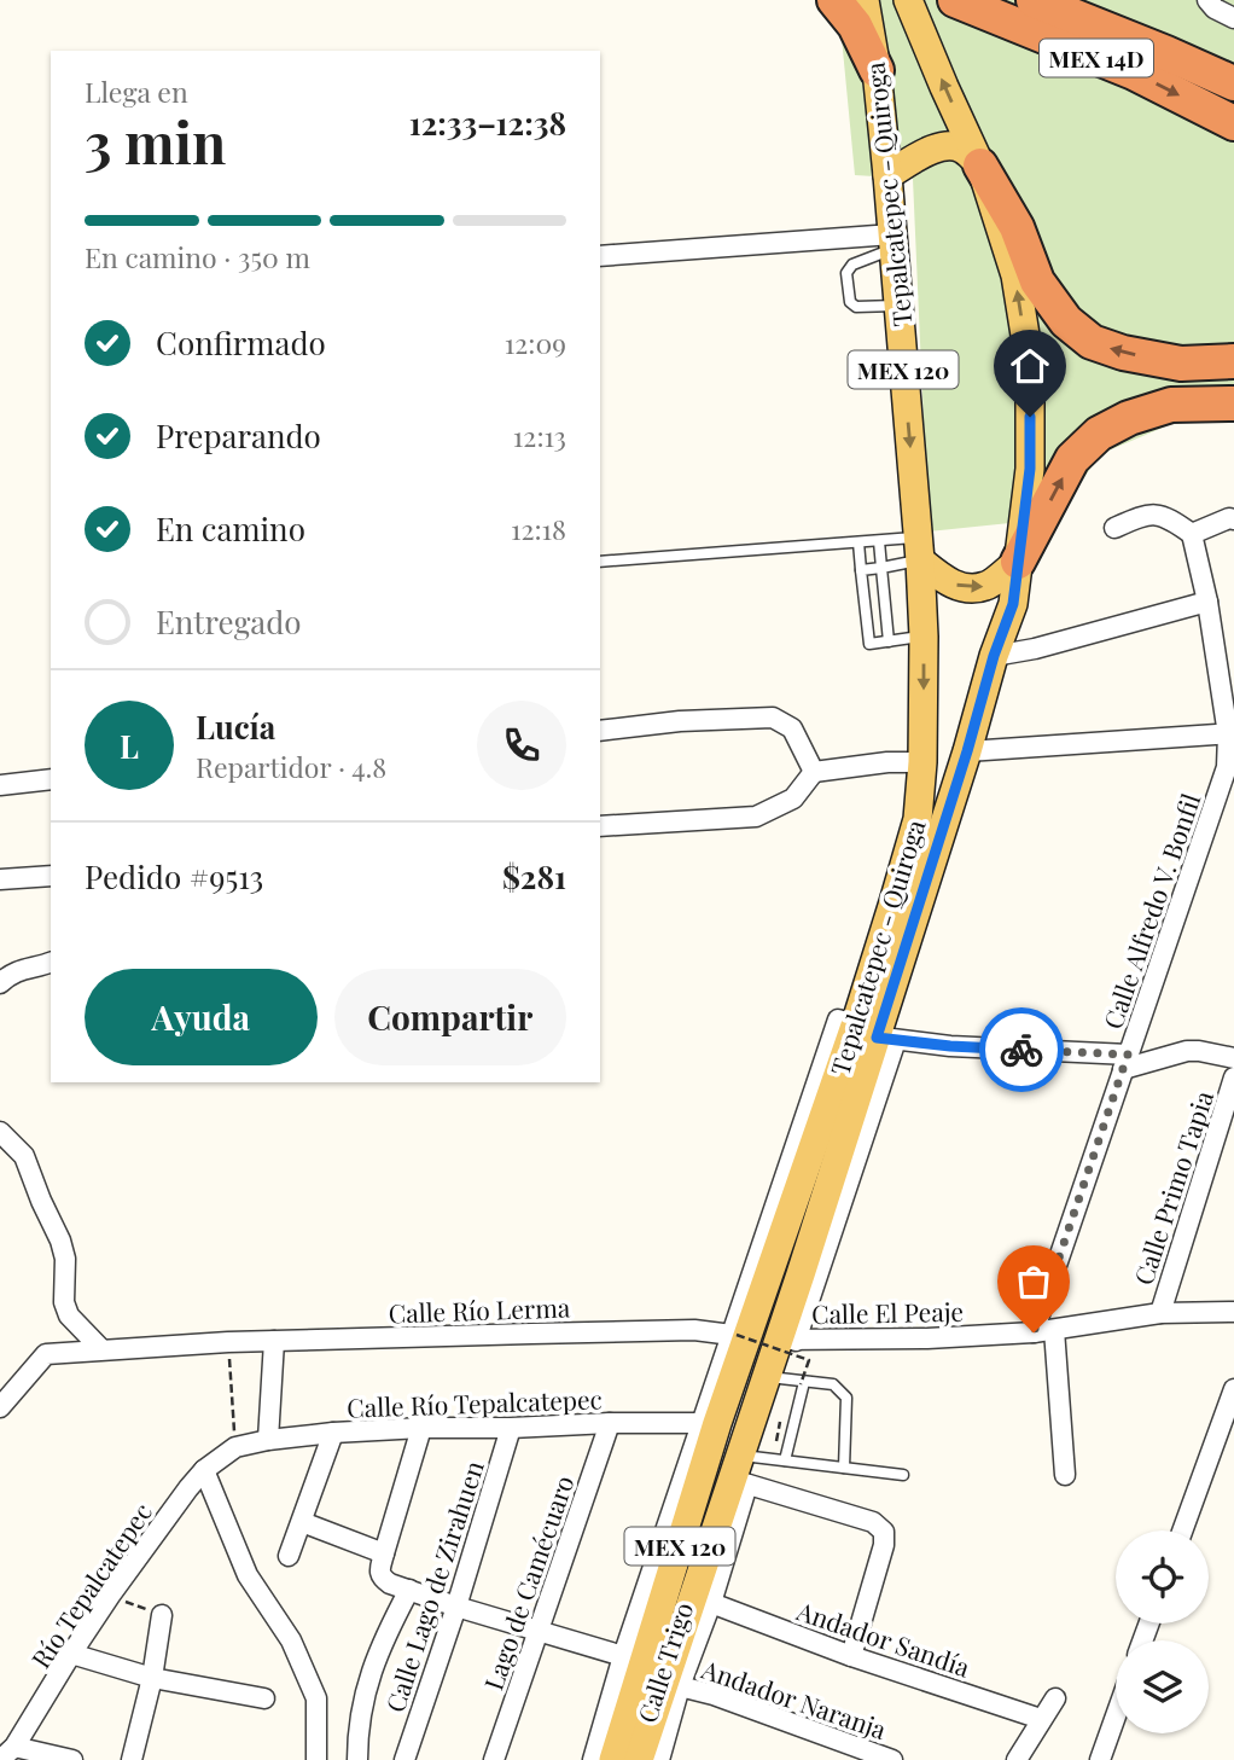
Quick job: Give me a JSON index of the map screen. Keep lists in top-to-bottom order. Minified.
{"streets":{"highway":["MEX 14D"],"main road":["Tepalcatepec - Quiroga","MEX 120"],"street":["Calle Alfredo V. Bonfil","Calle Primo Tapia","Calle Río Lerma","Calle El Peaje","Calle Río Tepalcatepec","Lago de Camécuaro","Río Tepalcatepec","Calle Lago de Zirahuen","Andador Sandía","Calle Trigo","Andador Naranja"]},"crossings":[["Tepalcatepec - Quiroga","MEX 120"],["Tepalcatepec - Quiroga","Calle Río Tepalcatepec"],["MEX 120","Calle El Peaje"],["MEX 120","Calle Trigo"],["Calle Alfredo V. Bonfil","Calle El Peaje"],["Calle Primo Tapia","Calle El Peaje"],["Calle Río Tepalcatepec","Lago de Camécuaro"],["Calle Río Tepalcatepec","Río Tepalcatepec"],["Calle Río Tepalcatepec","Calle Lago de Zirahuen"],["Andador Sandía","Calle Trigo"],["Calle Trigo","Andador Naranja"]],"page":{"heading":["3 min","Llega en","12:33–12:38"],"panel":["Lucía","Repartidor · 4.8","Pedido #9513","$281"],"bar":"En camino · 350 m","list":[["Confirmado","12:09"],["Preparando","12:13"],["En camino","12:18"],"Entregado"],"round":"L","buttons":["Ayuda","Compartir"]}}
